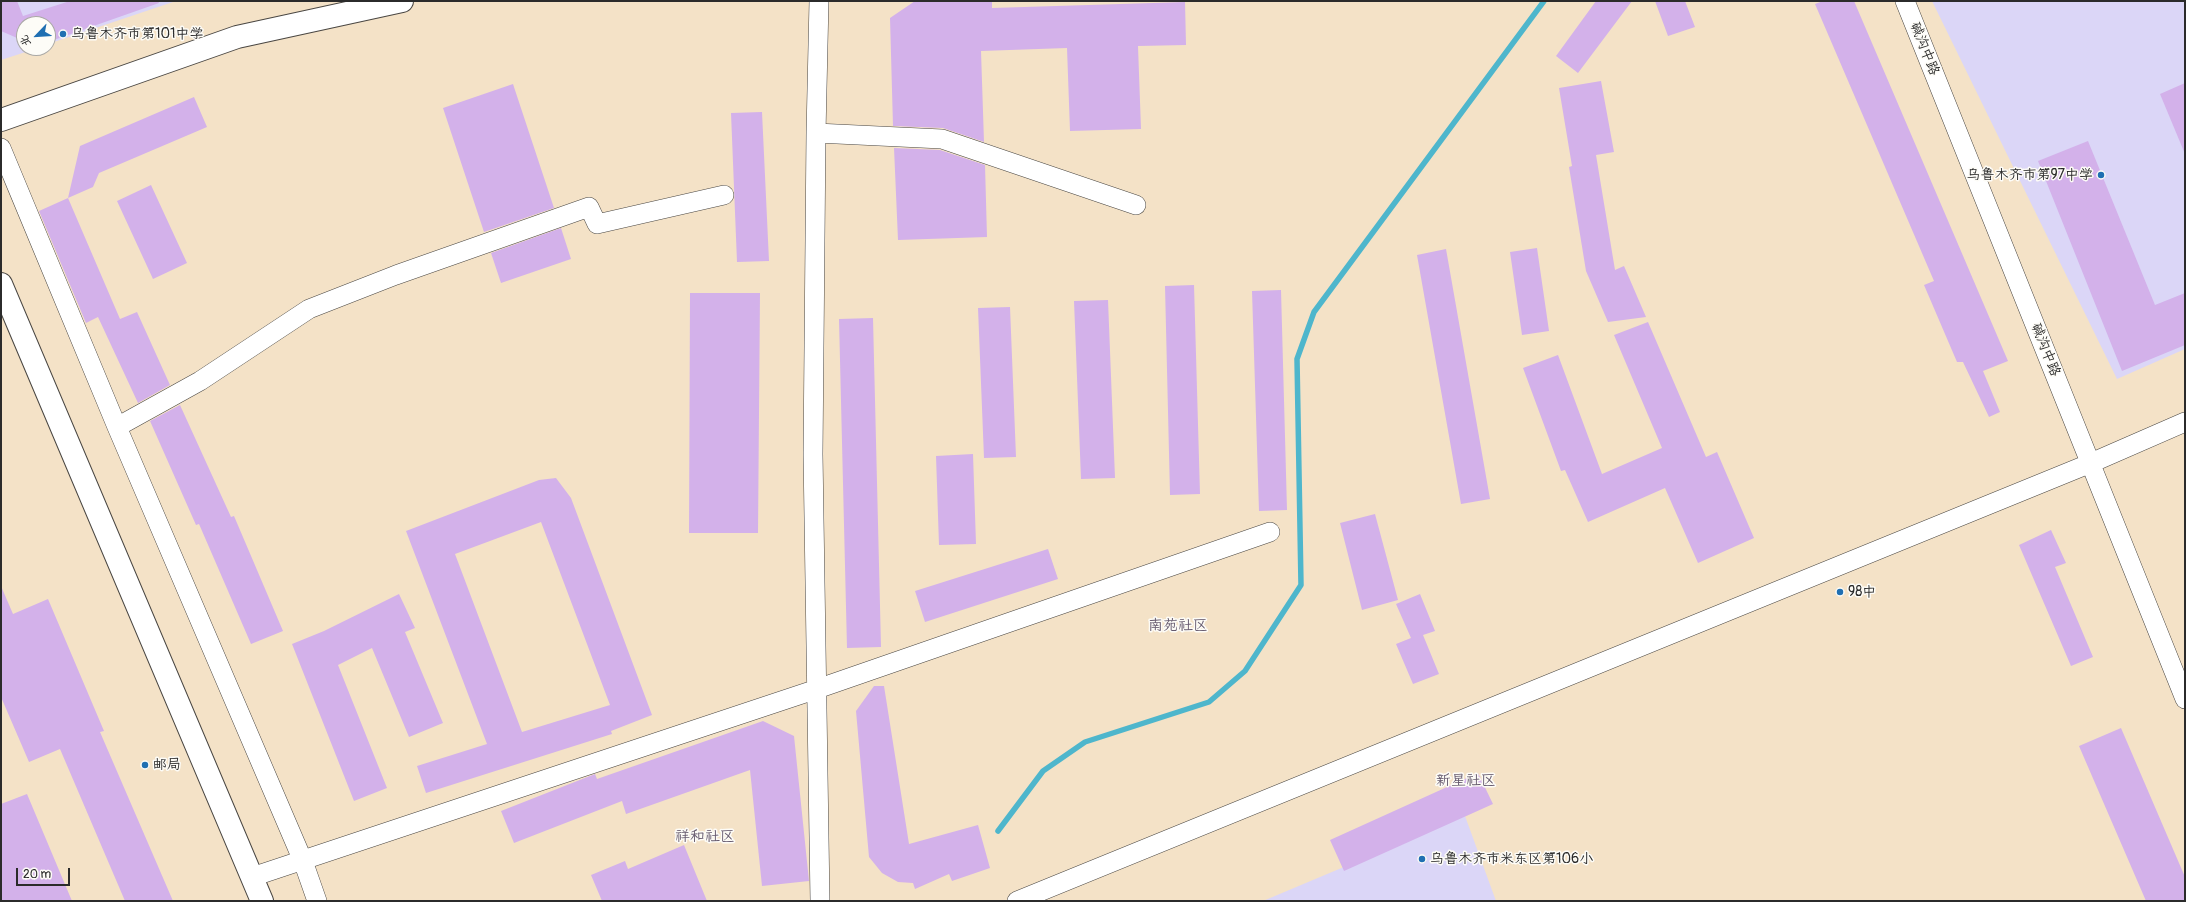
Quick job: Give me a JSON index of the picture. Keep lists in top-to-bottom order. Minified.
{"streets":{"street":["碱沟中路"]},"districts":["南苑社区","新星社区","祥和社区"],"places":["乌鲁木齐市第101中学","乌鲁木齐市第97中学","98中","邮局","乌鲁木齐市米东区第106小"],"scale_bar":"20 m","north":"bottom left"}
